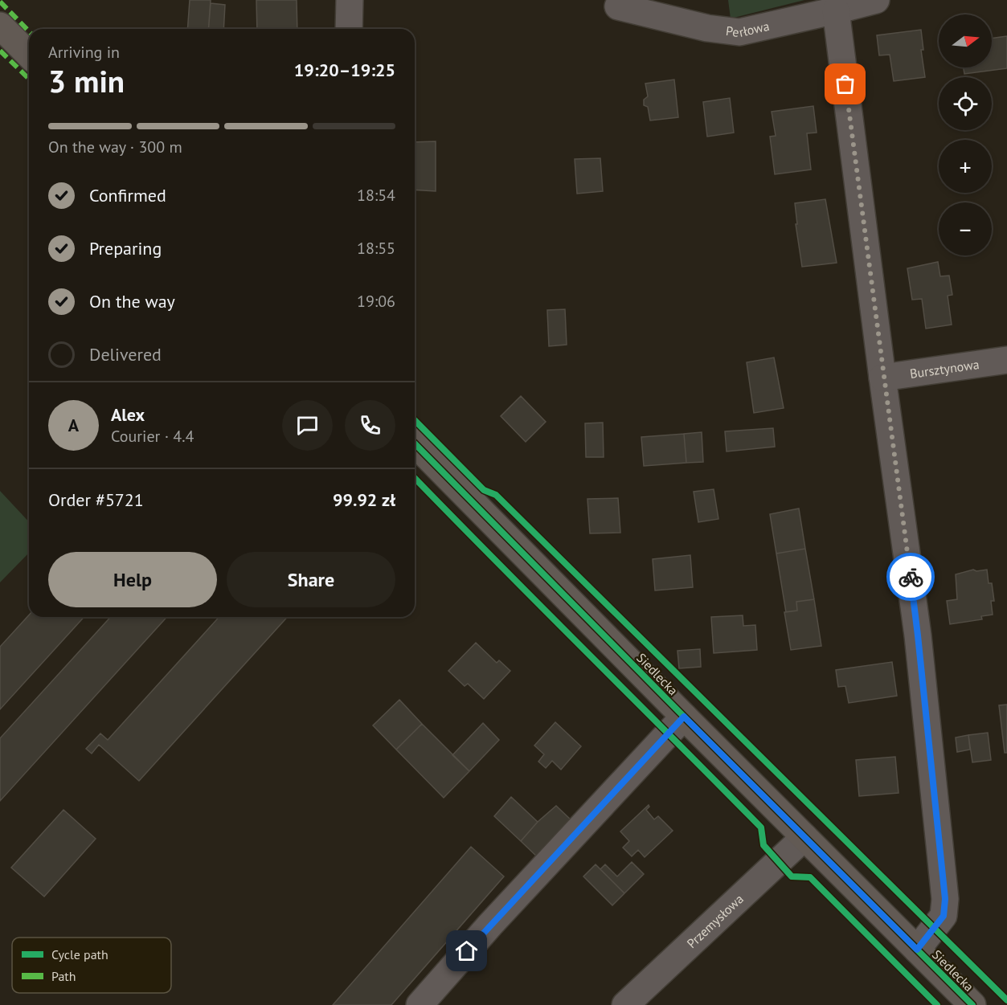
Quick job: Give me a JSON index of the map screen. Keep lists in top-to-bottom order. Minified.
{"streets":{"main road":["Siedlecka"],"street":["Perłowa","Bursztynowa","Przemysłowa"]},"crossings":[["Siedlecka","Przemysłowa"]],"legend":["Cycle path","Path"],"north":"right","page":{"map_buttons":["+","−"],"heading":["3 min","Arriving in","19:20–19:25"],"panel":["Alex","Courier · 4.4","Order #5721","99.92 zł"],"bar":"On the way · 300 m","list":[["Confirmed","18:54"],["Preparing","18:55"],["On the way","19:06"],"Delivered"],"round":"A","buttons":["Help","Share"]}}
